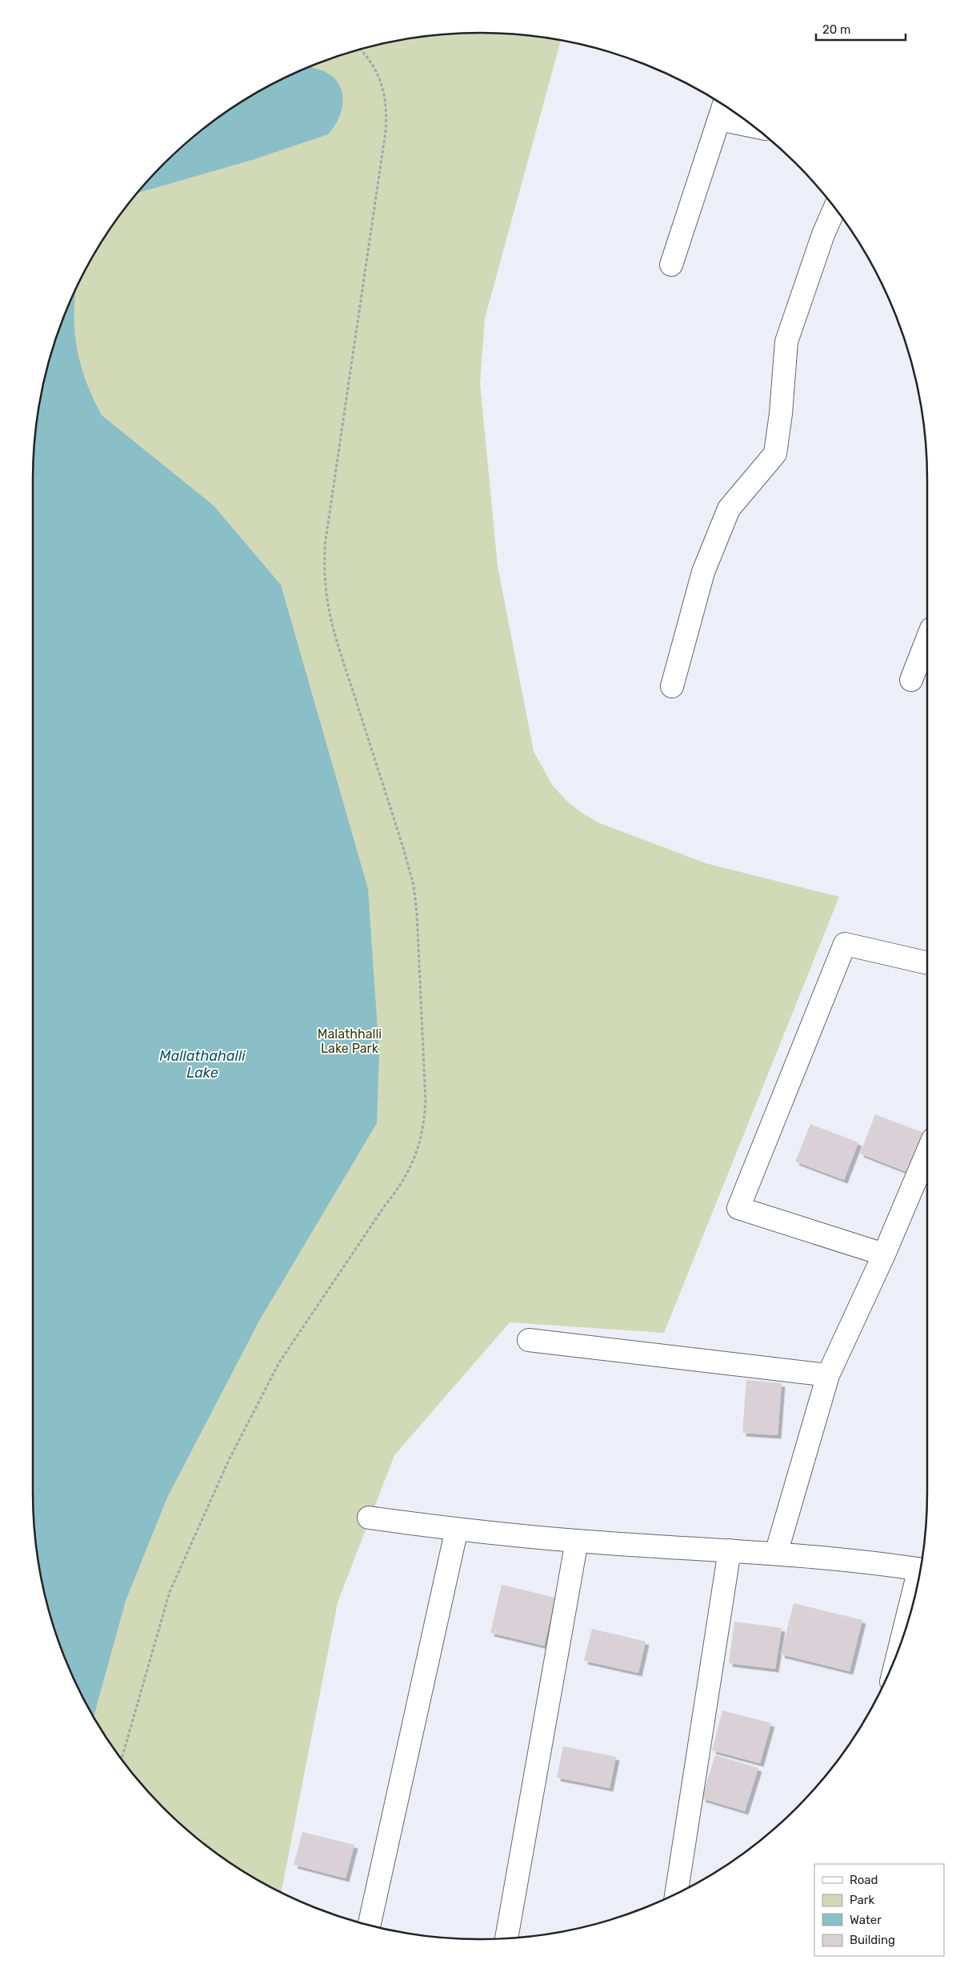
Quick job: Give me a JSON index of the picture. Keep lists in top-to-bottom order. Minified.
{"water":["Mallathahalli Lake"],"parks":["Malathhalli Lake Park"],"legend":["Road","Park","Water","Building"],"scale_bar":"20 m"}
